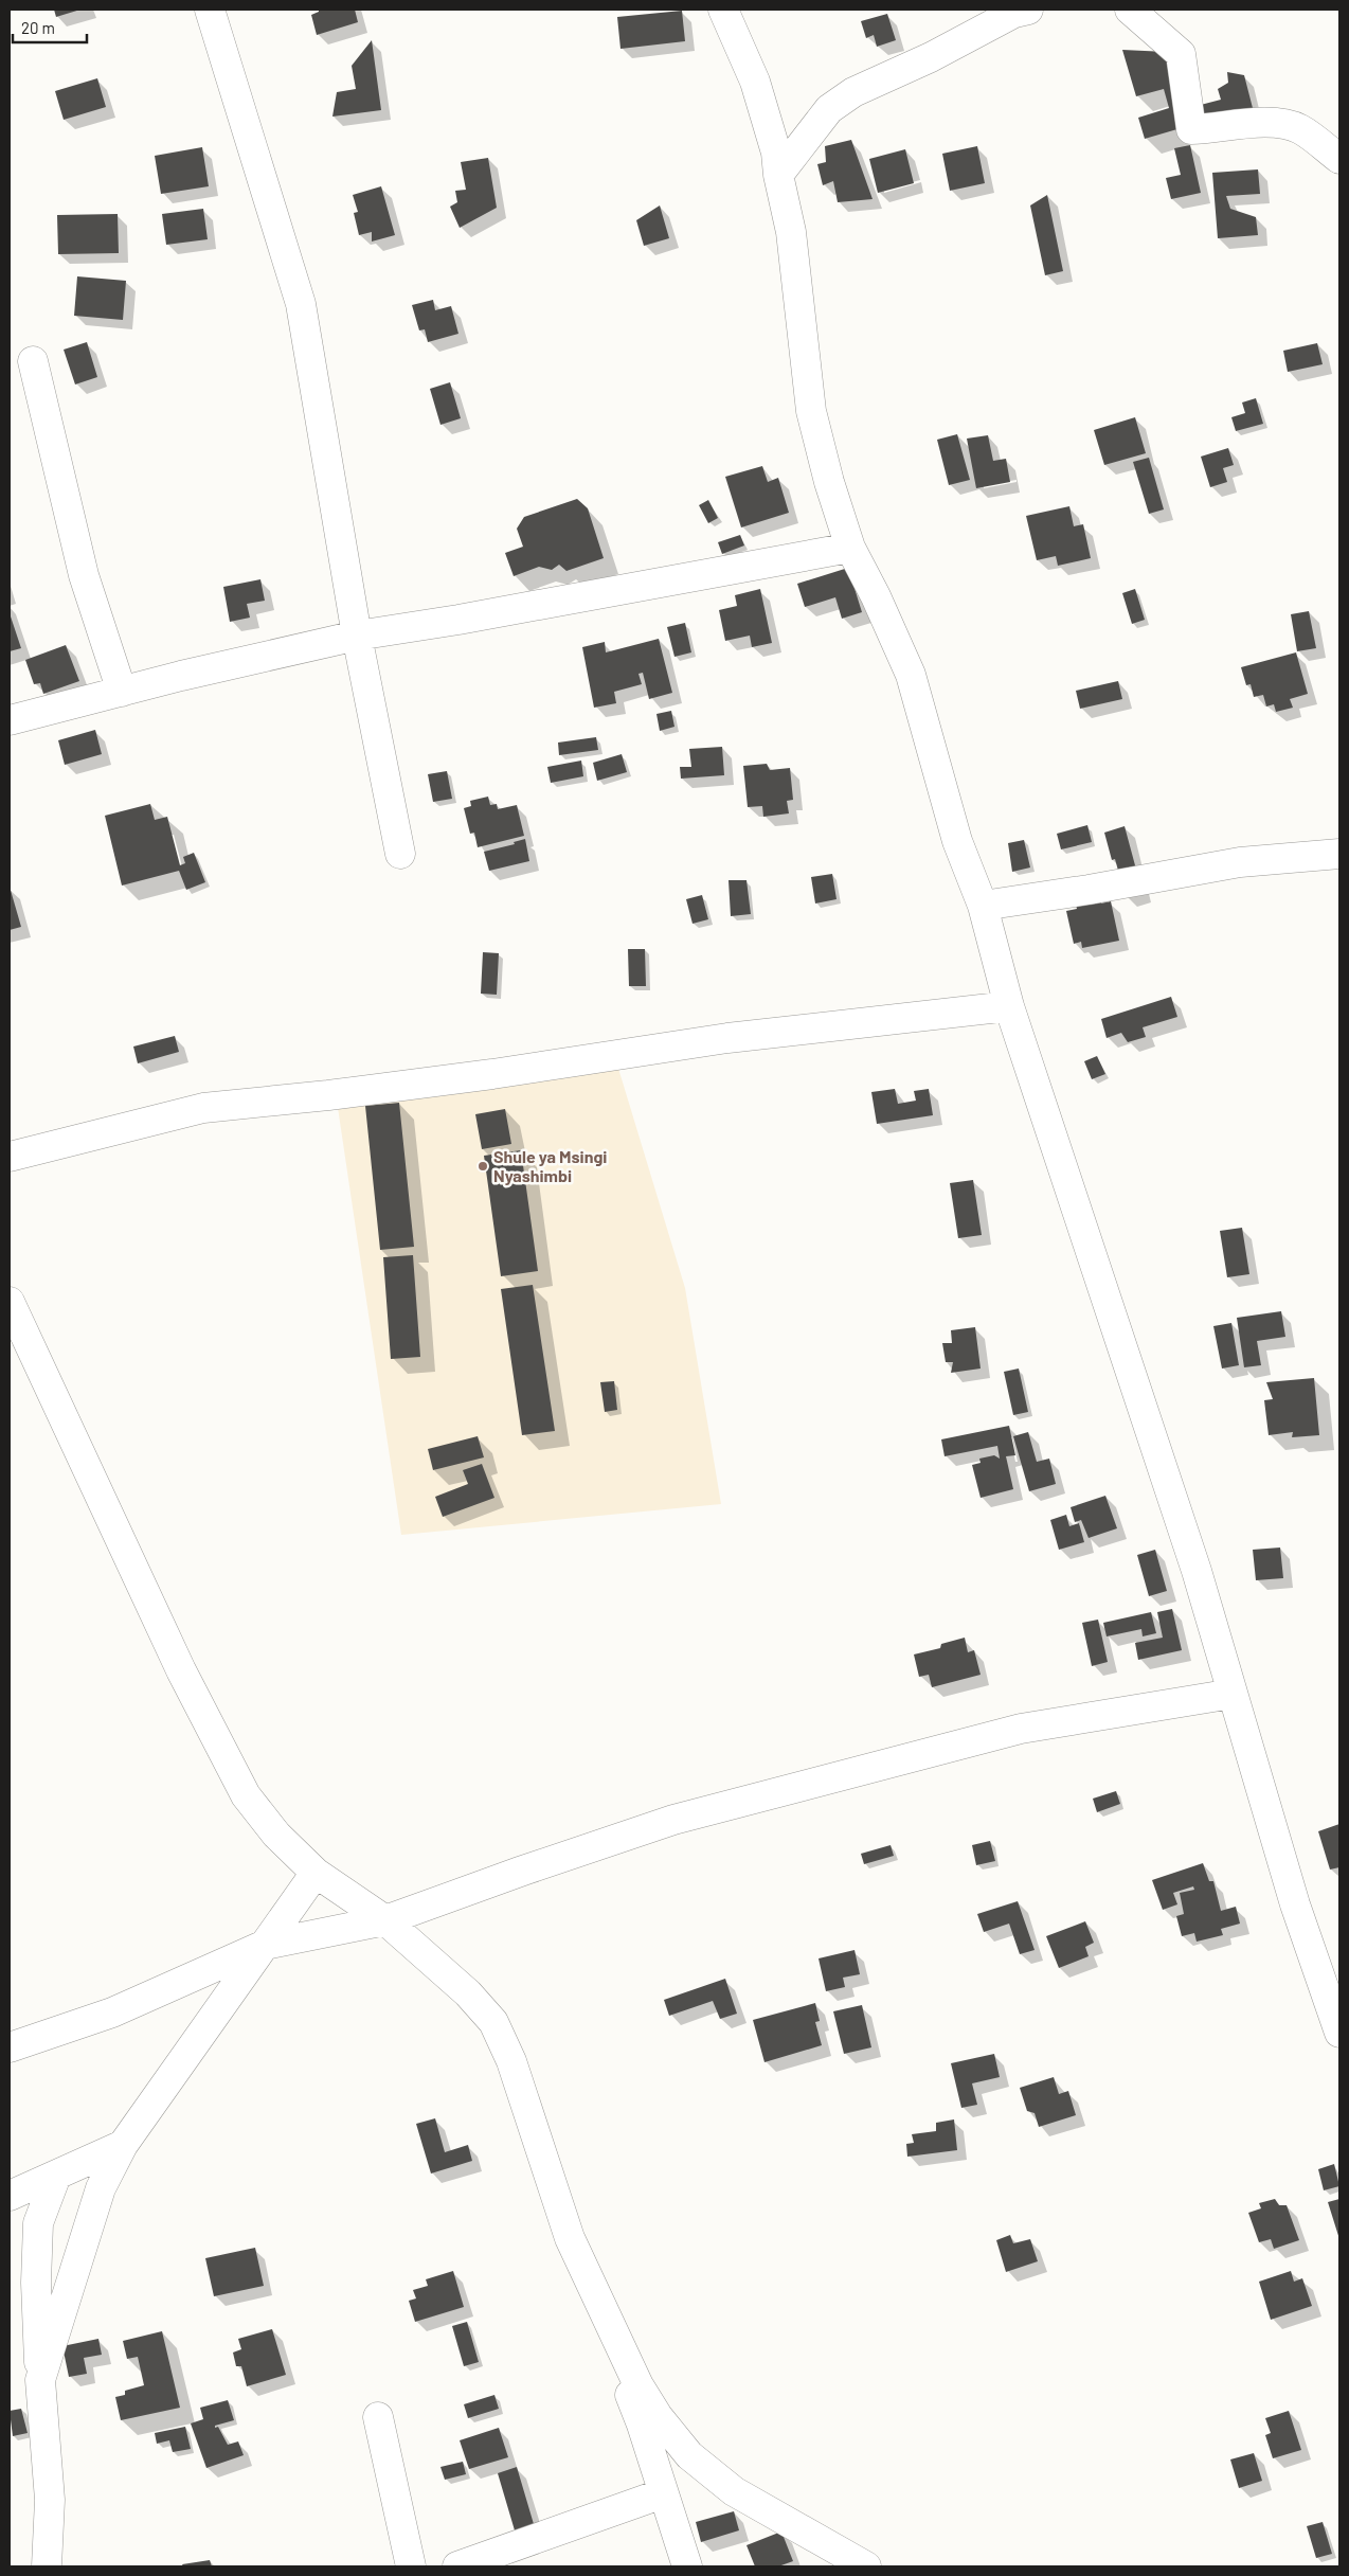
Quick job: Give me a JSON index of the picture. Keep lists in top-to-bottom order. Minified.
{"places":["Shule ya Msingi Nyashimbi"],"scale_bar":"20 m"}
